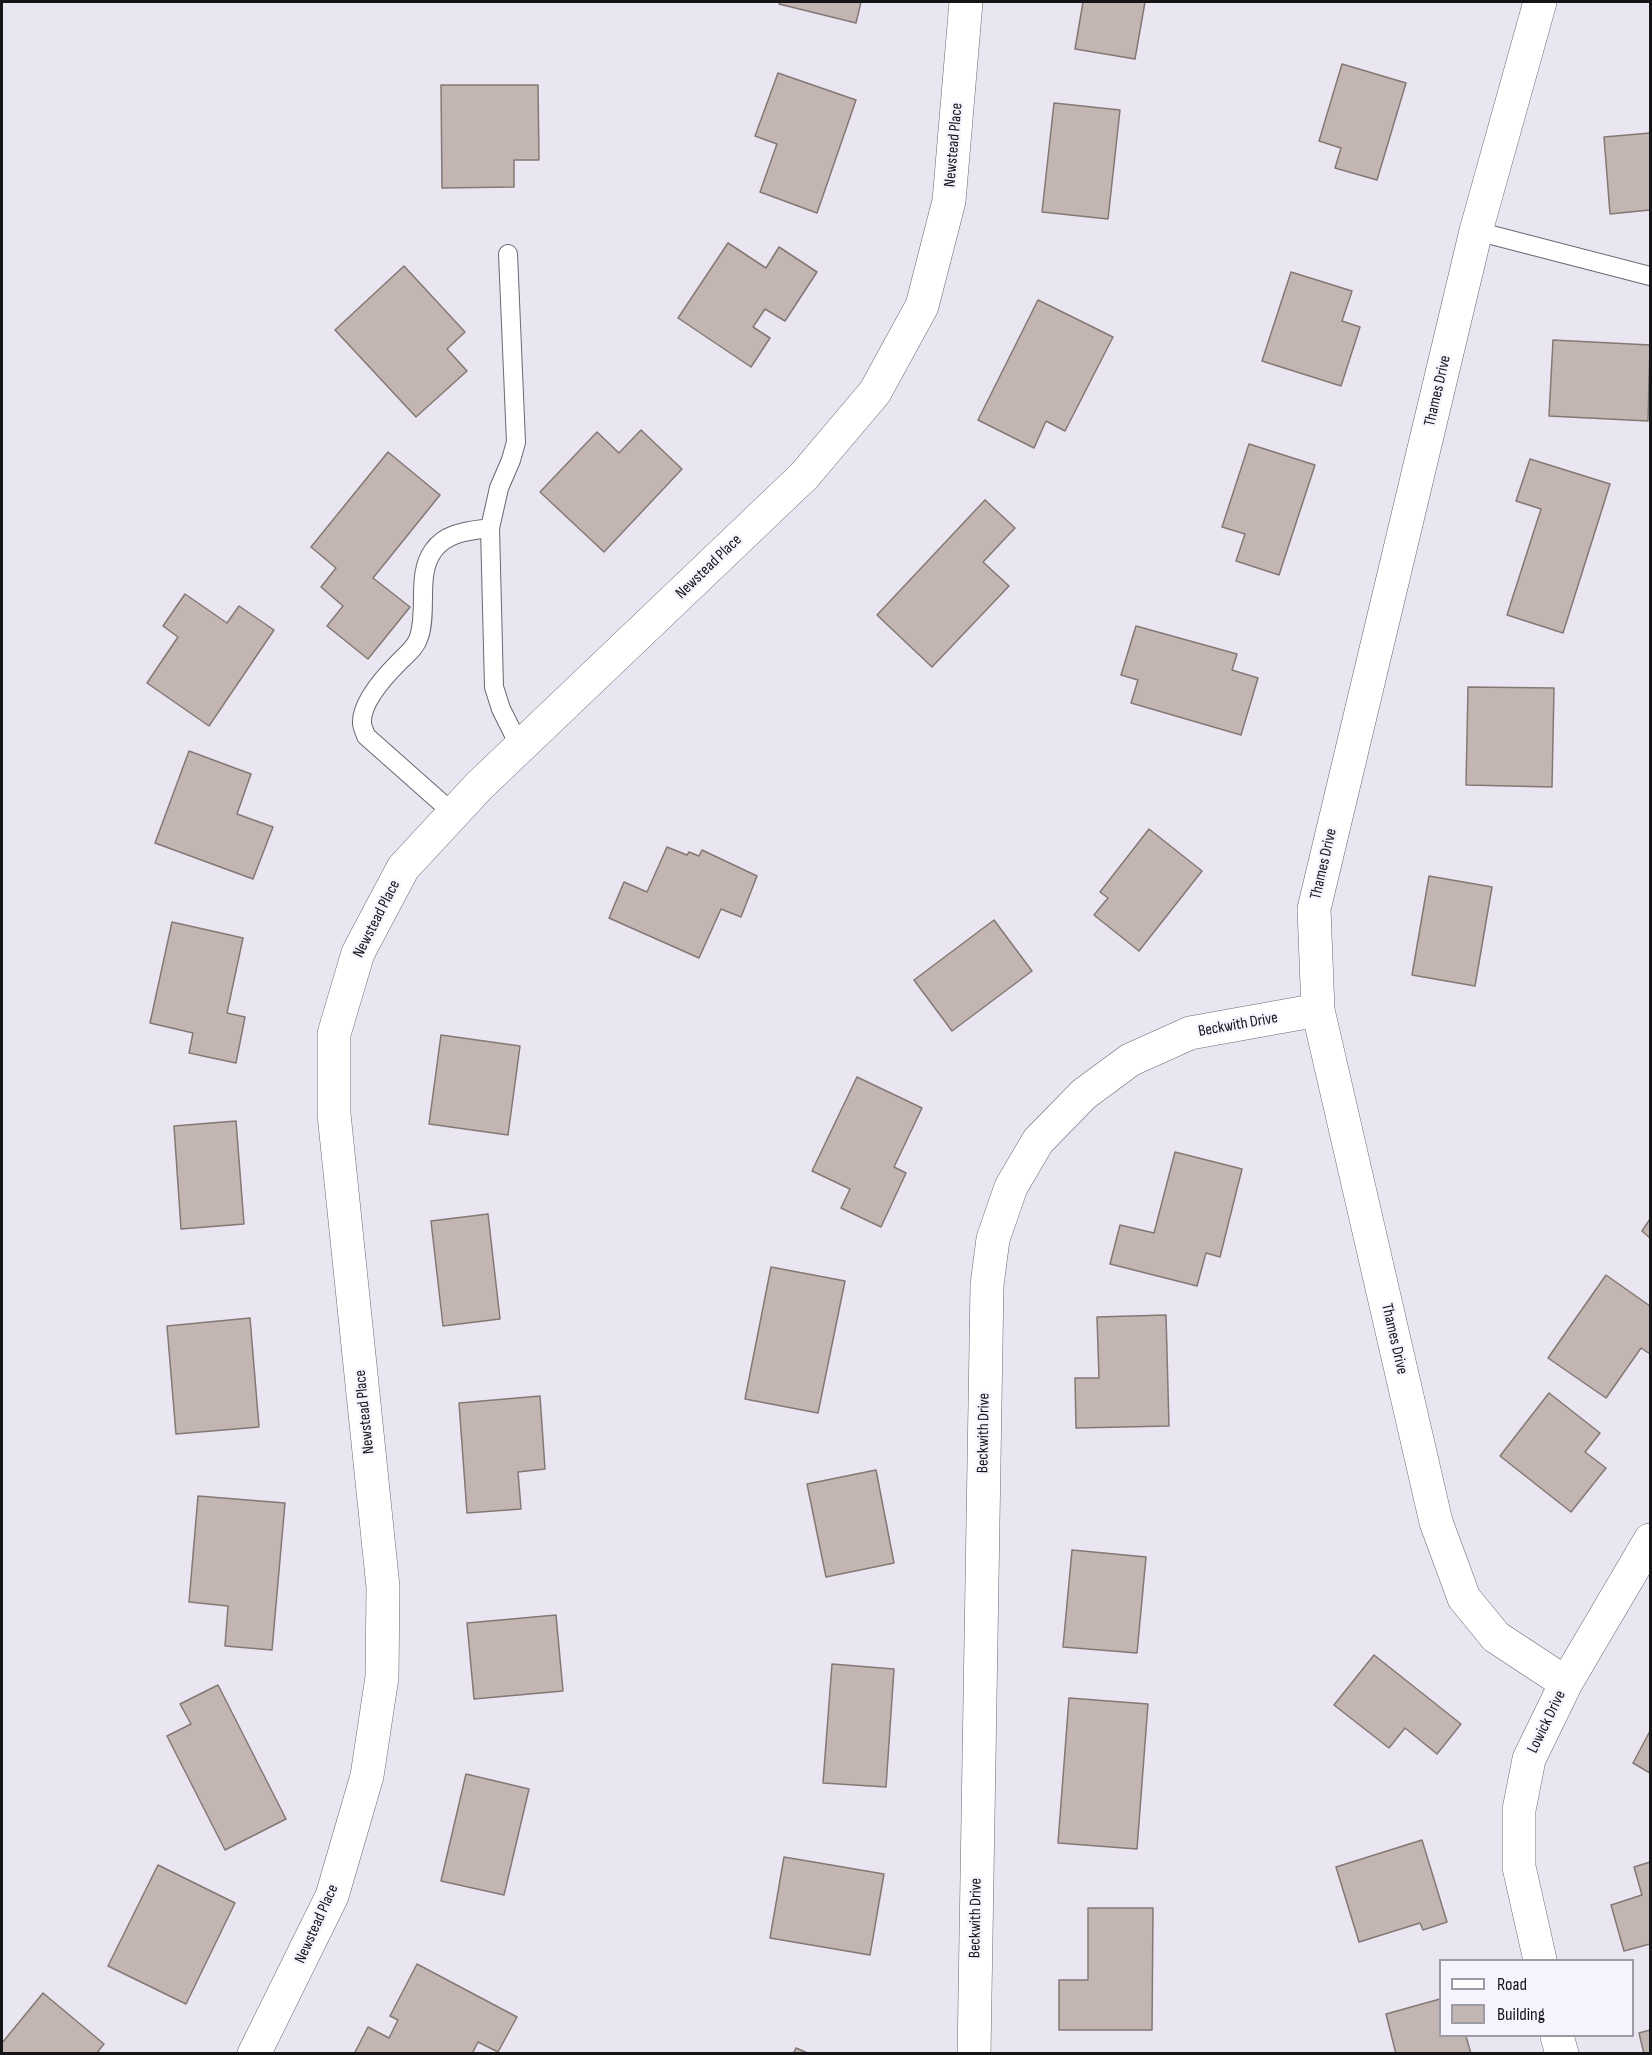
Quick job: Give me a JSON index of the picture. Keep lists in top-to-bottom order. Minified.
{"streets":{"street":["Newstead Place","Thames Drive","Beckwith Drive","Lowick Drive"]},"crossings":[["Thames Drive","Beckwith Drive"],["Thames Drive","Lowick Drive"]],"legend":["Road","Building"]}
